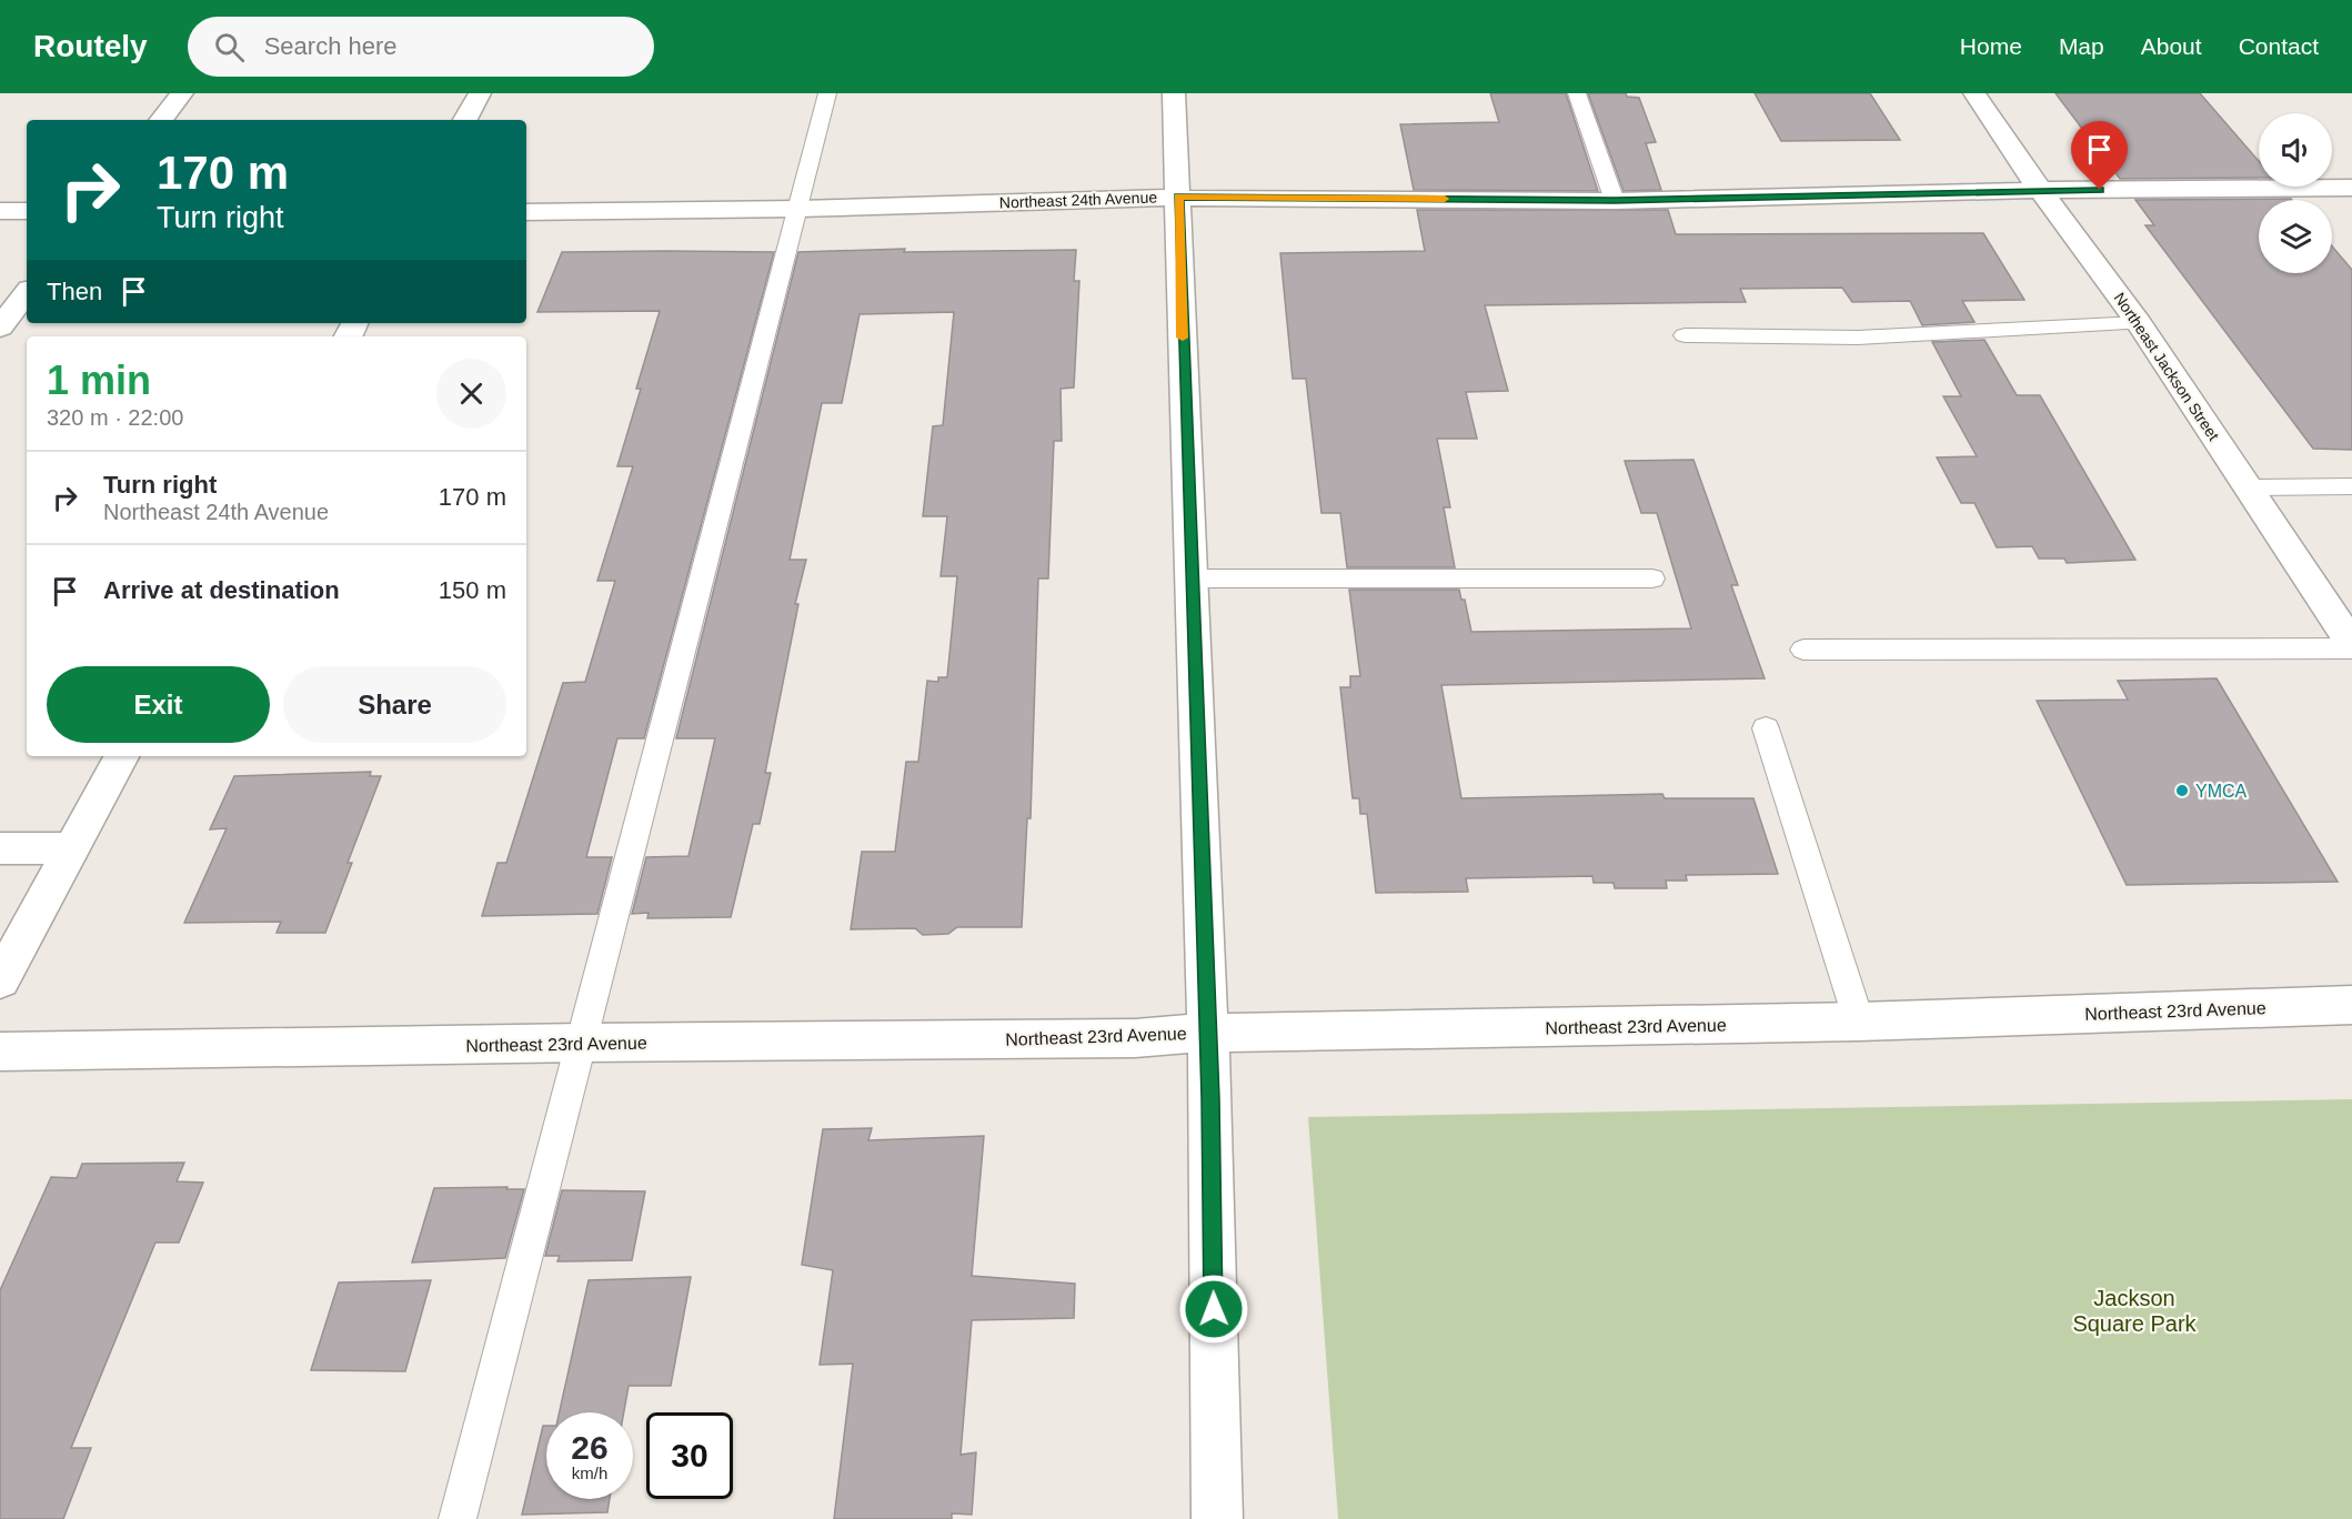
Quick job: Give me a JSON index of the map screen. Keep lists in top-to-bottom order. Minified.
{"streets":{"street":["Northeast 24th Avenue","Northeast Jackson Street","Northeast 23rd Avenue"]},"crossings":[["Northeast 24th Avenue","Northeast Jackson Street"]],"parks":["Jackson Square Park"],"places":["YMCA"],"page":{"header":"Routely","search":"Search here","nav":["Home","Map","About","Contact"],"turn":["170 m","Turn right"],"then":"Then","heading":["1 min","320 m · 22:00"],"list":[{"name":"Turn right","note":"Northeast 24th Avenue","value":"170 m"},{"name":"Arrive at destination","value":"150 m"}],"buttons":["Exit","Share"],"speed":"26 km/h","limit":"30"}}
